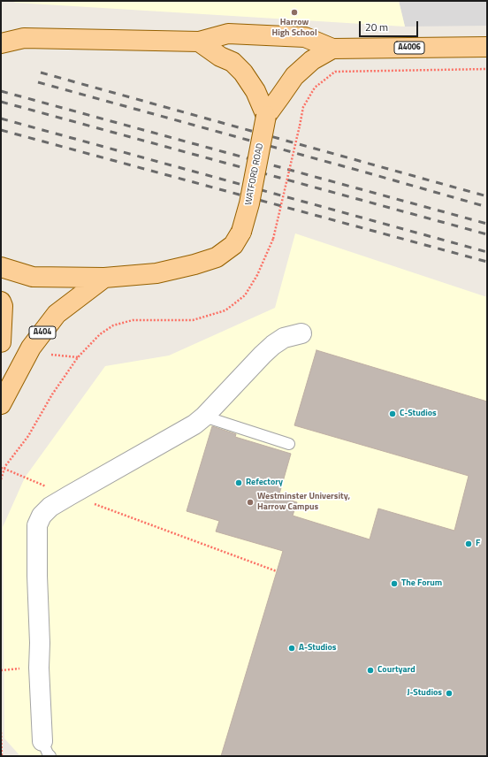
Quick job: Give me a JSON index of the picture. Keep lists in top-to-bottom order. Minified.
{"streets":{"main road":["A4006","WATFORD ROAD","A404"]},"crossings":[["A4006","WATFORD ROAD"],["WATFORD ROAD","A404"]],"places":["Harrow High School","C-Studios","Refectory","Westminster University, Harrow Campus","F","The Forum","A-Studios","Courtyard","J-Studios"],"scale_bar":"20 m"}
